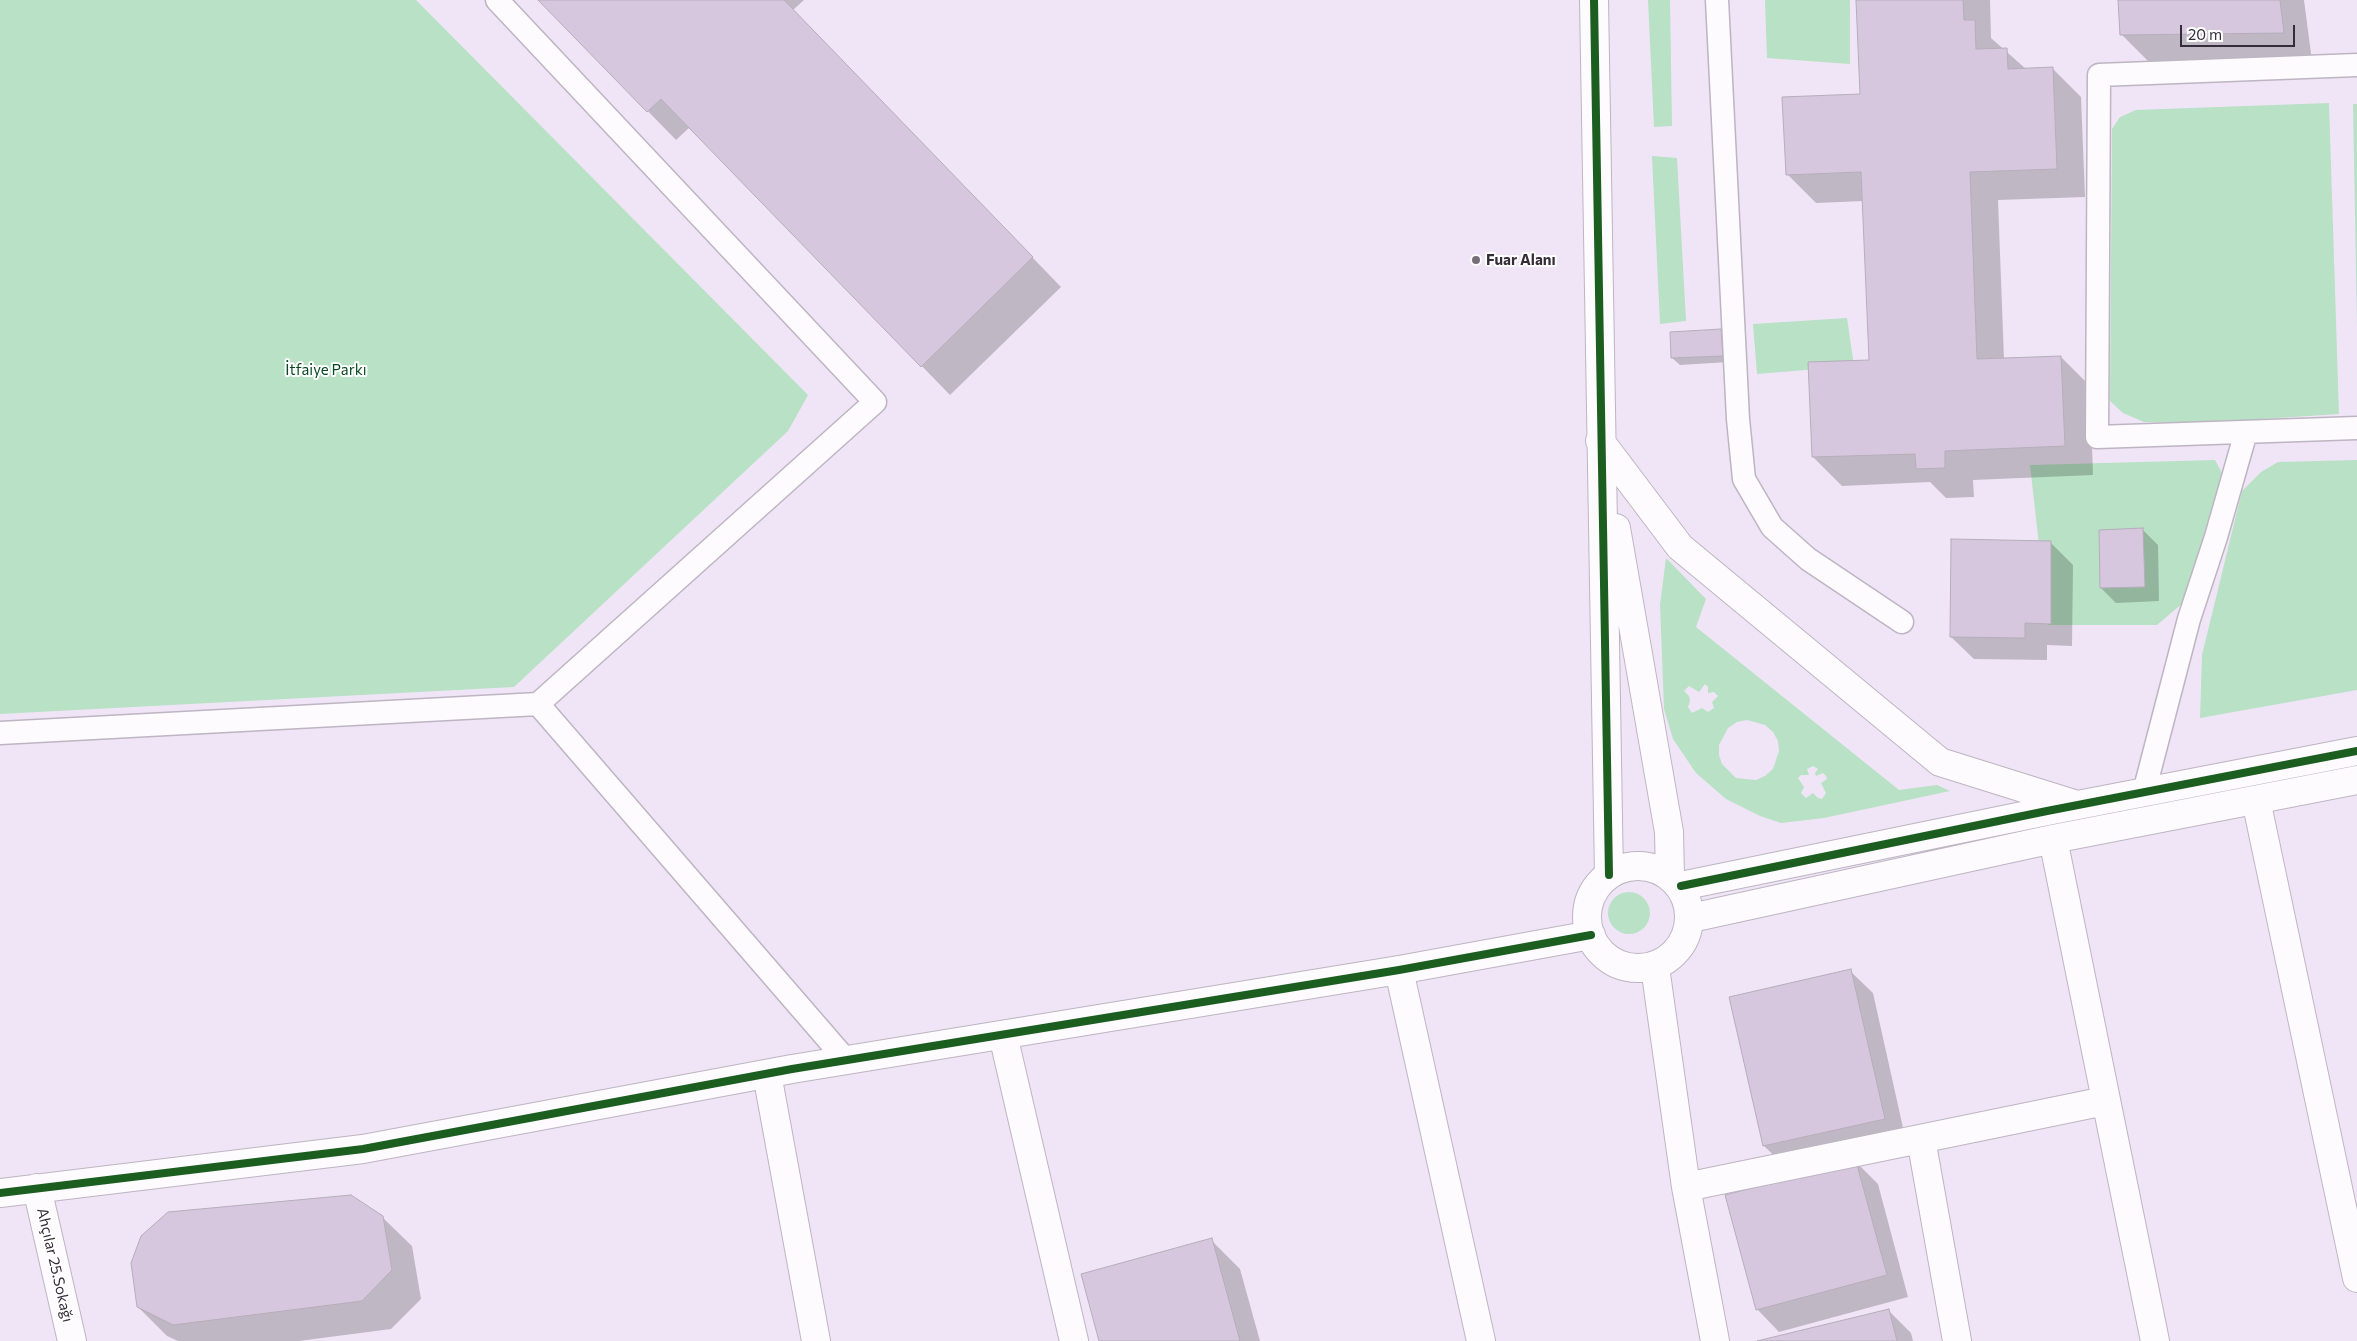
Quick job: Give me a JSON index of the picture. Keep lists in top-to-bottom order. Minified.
{"streets":{"street":["Ahçılar 25.Sokağı"]},"parks":["İtfaiye Parkı"],"places":["Fuar Alanı"],"scale_bar":"20 m"}
